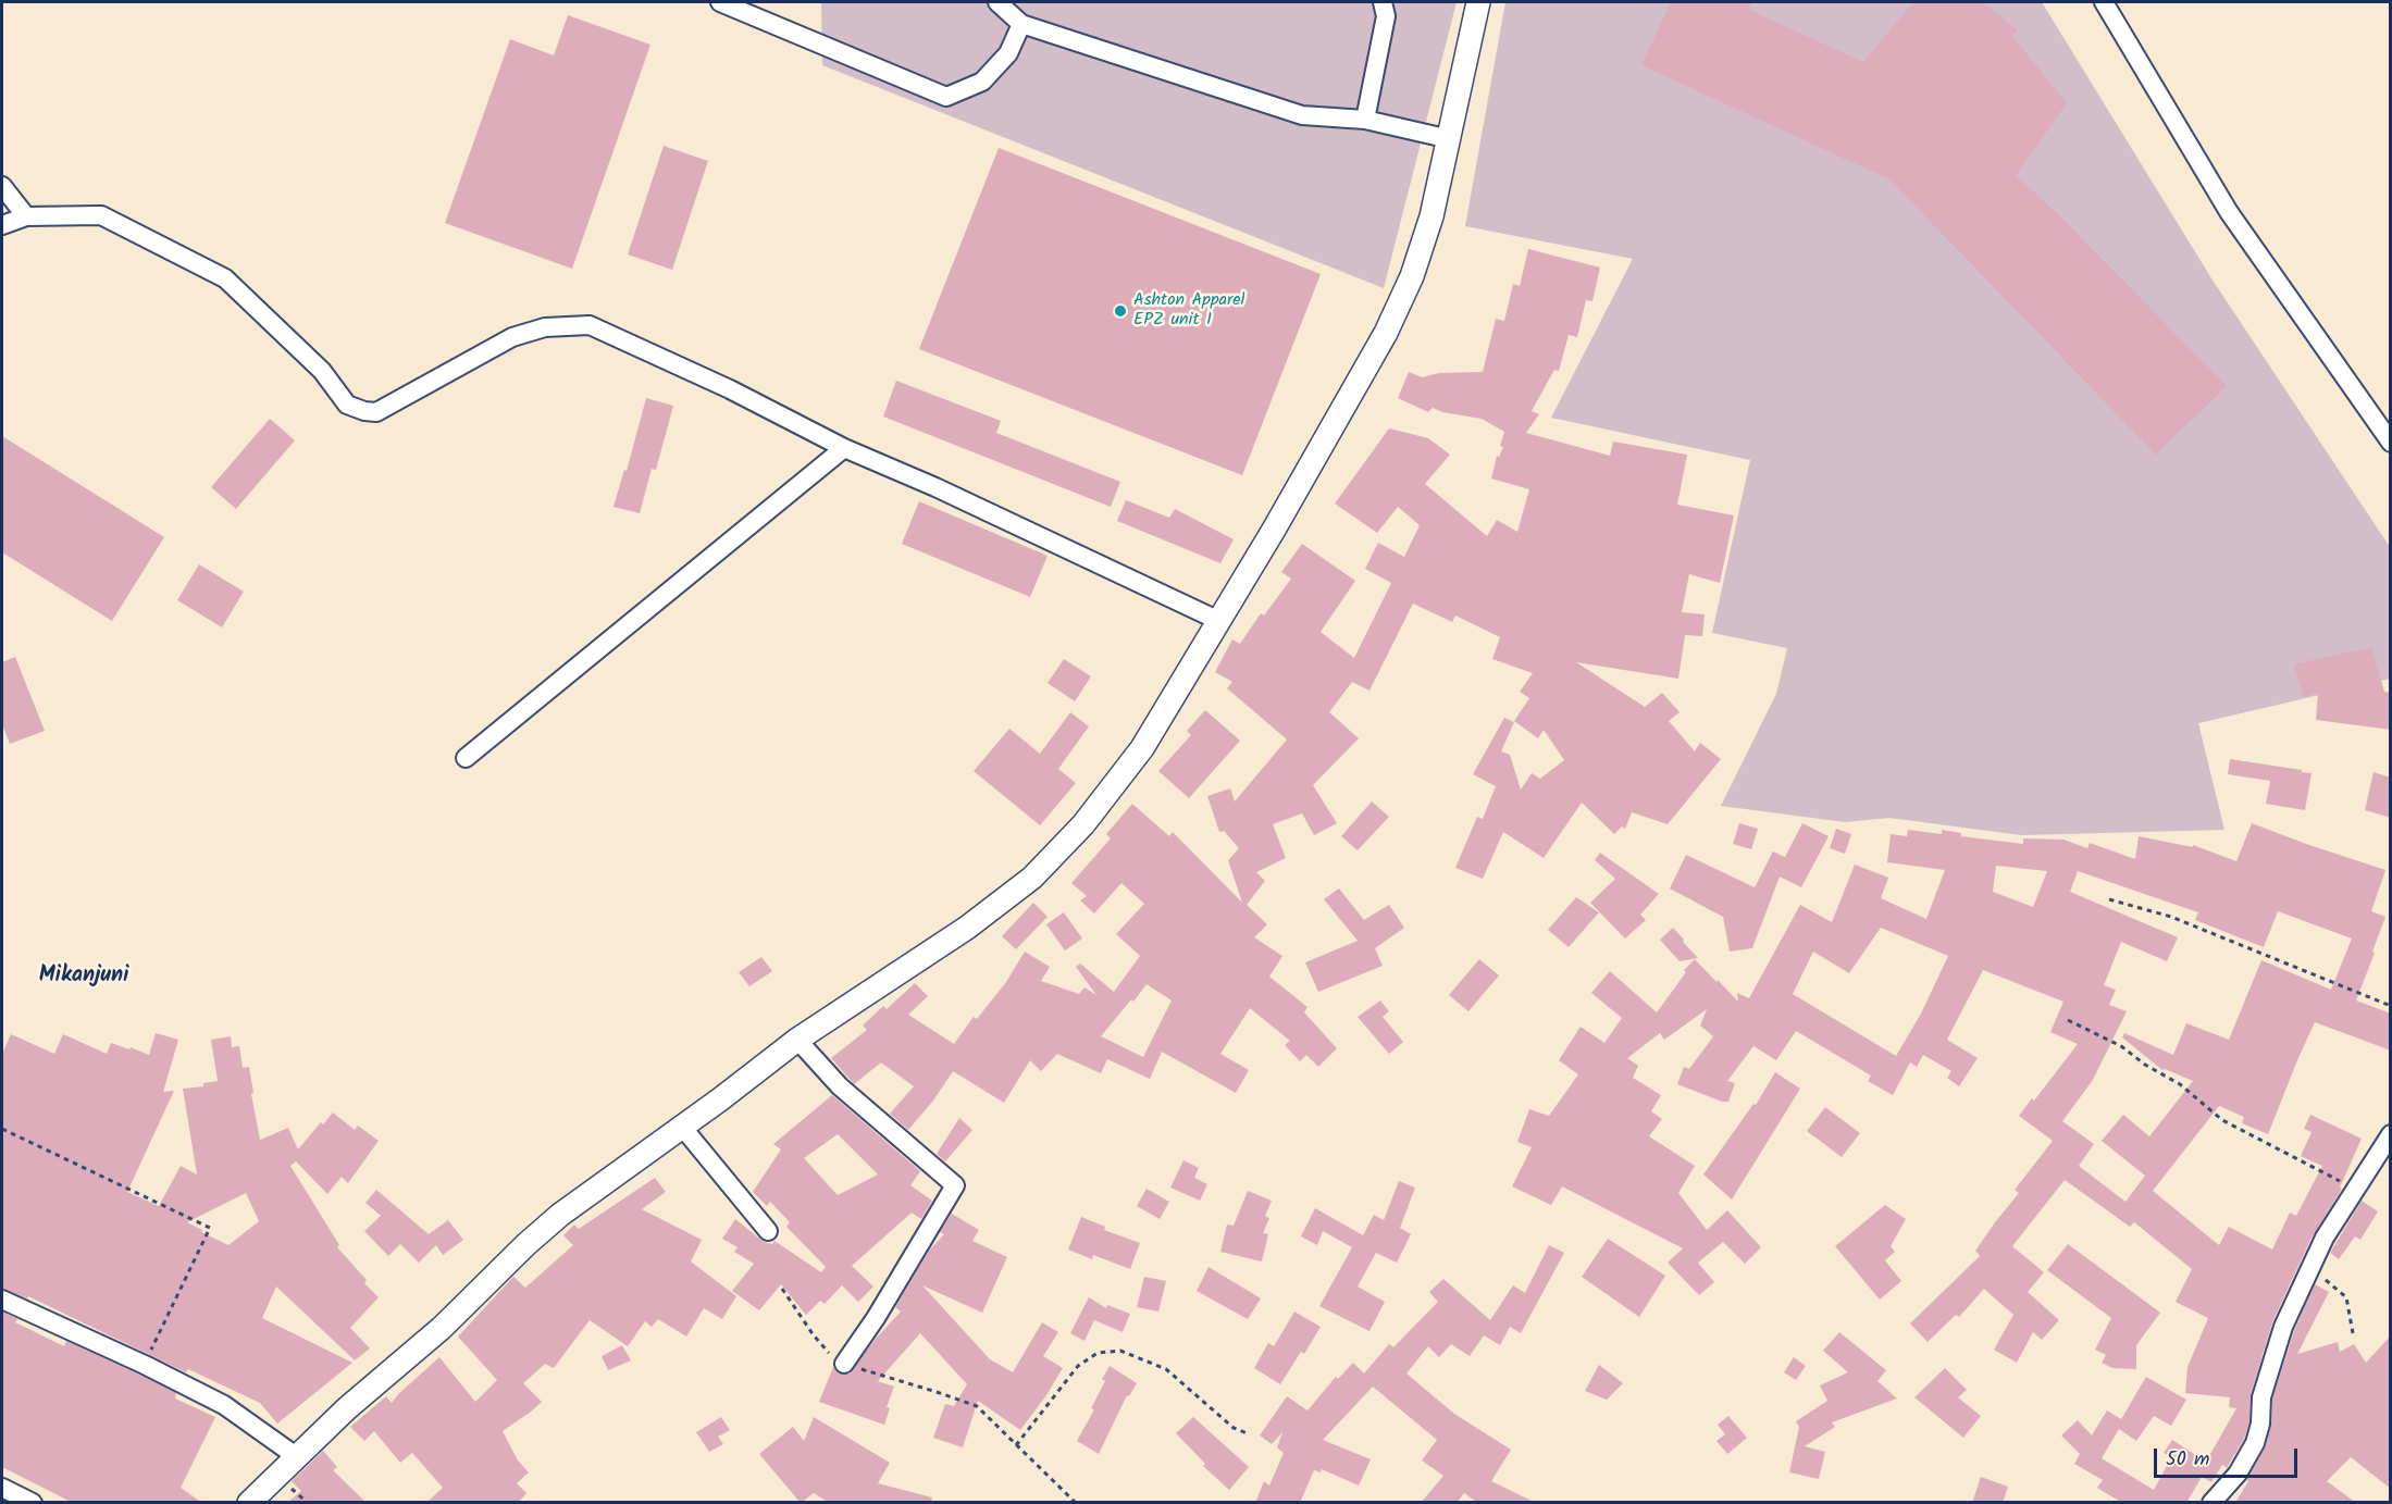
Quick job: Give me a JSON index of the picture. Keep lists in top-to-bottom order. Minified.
{"districts":["Mikanjuni"],"places":["Ashton Apparel EPZ unit 1"],"scale_bar":"50 m"}
